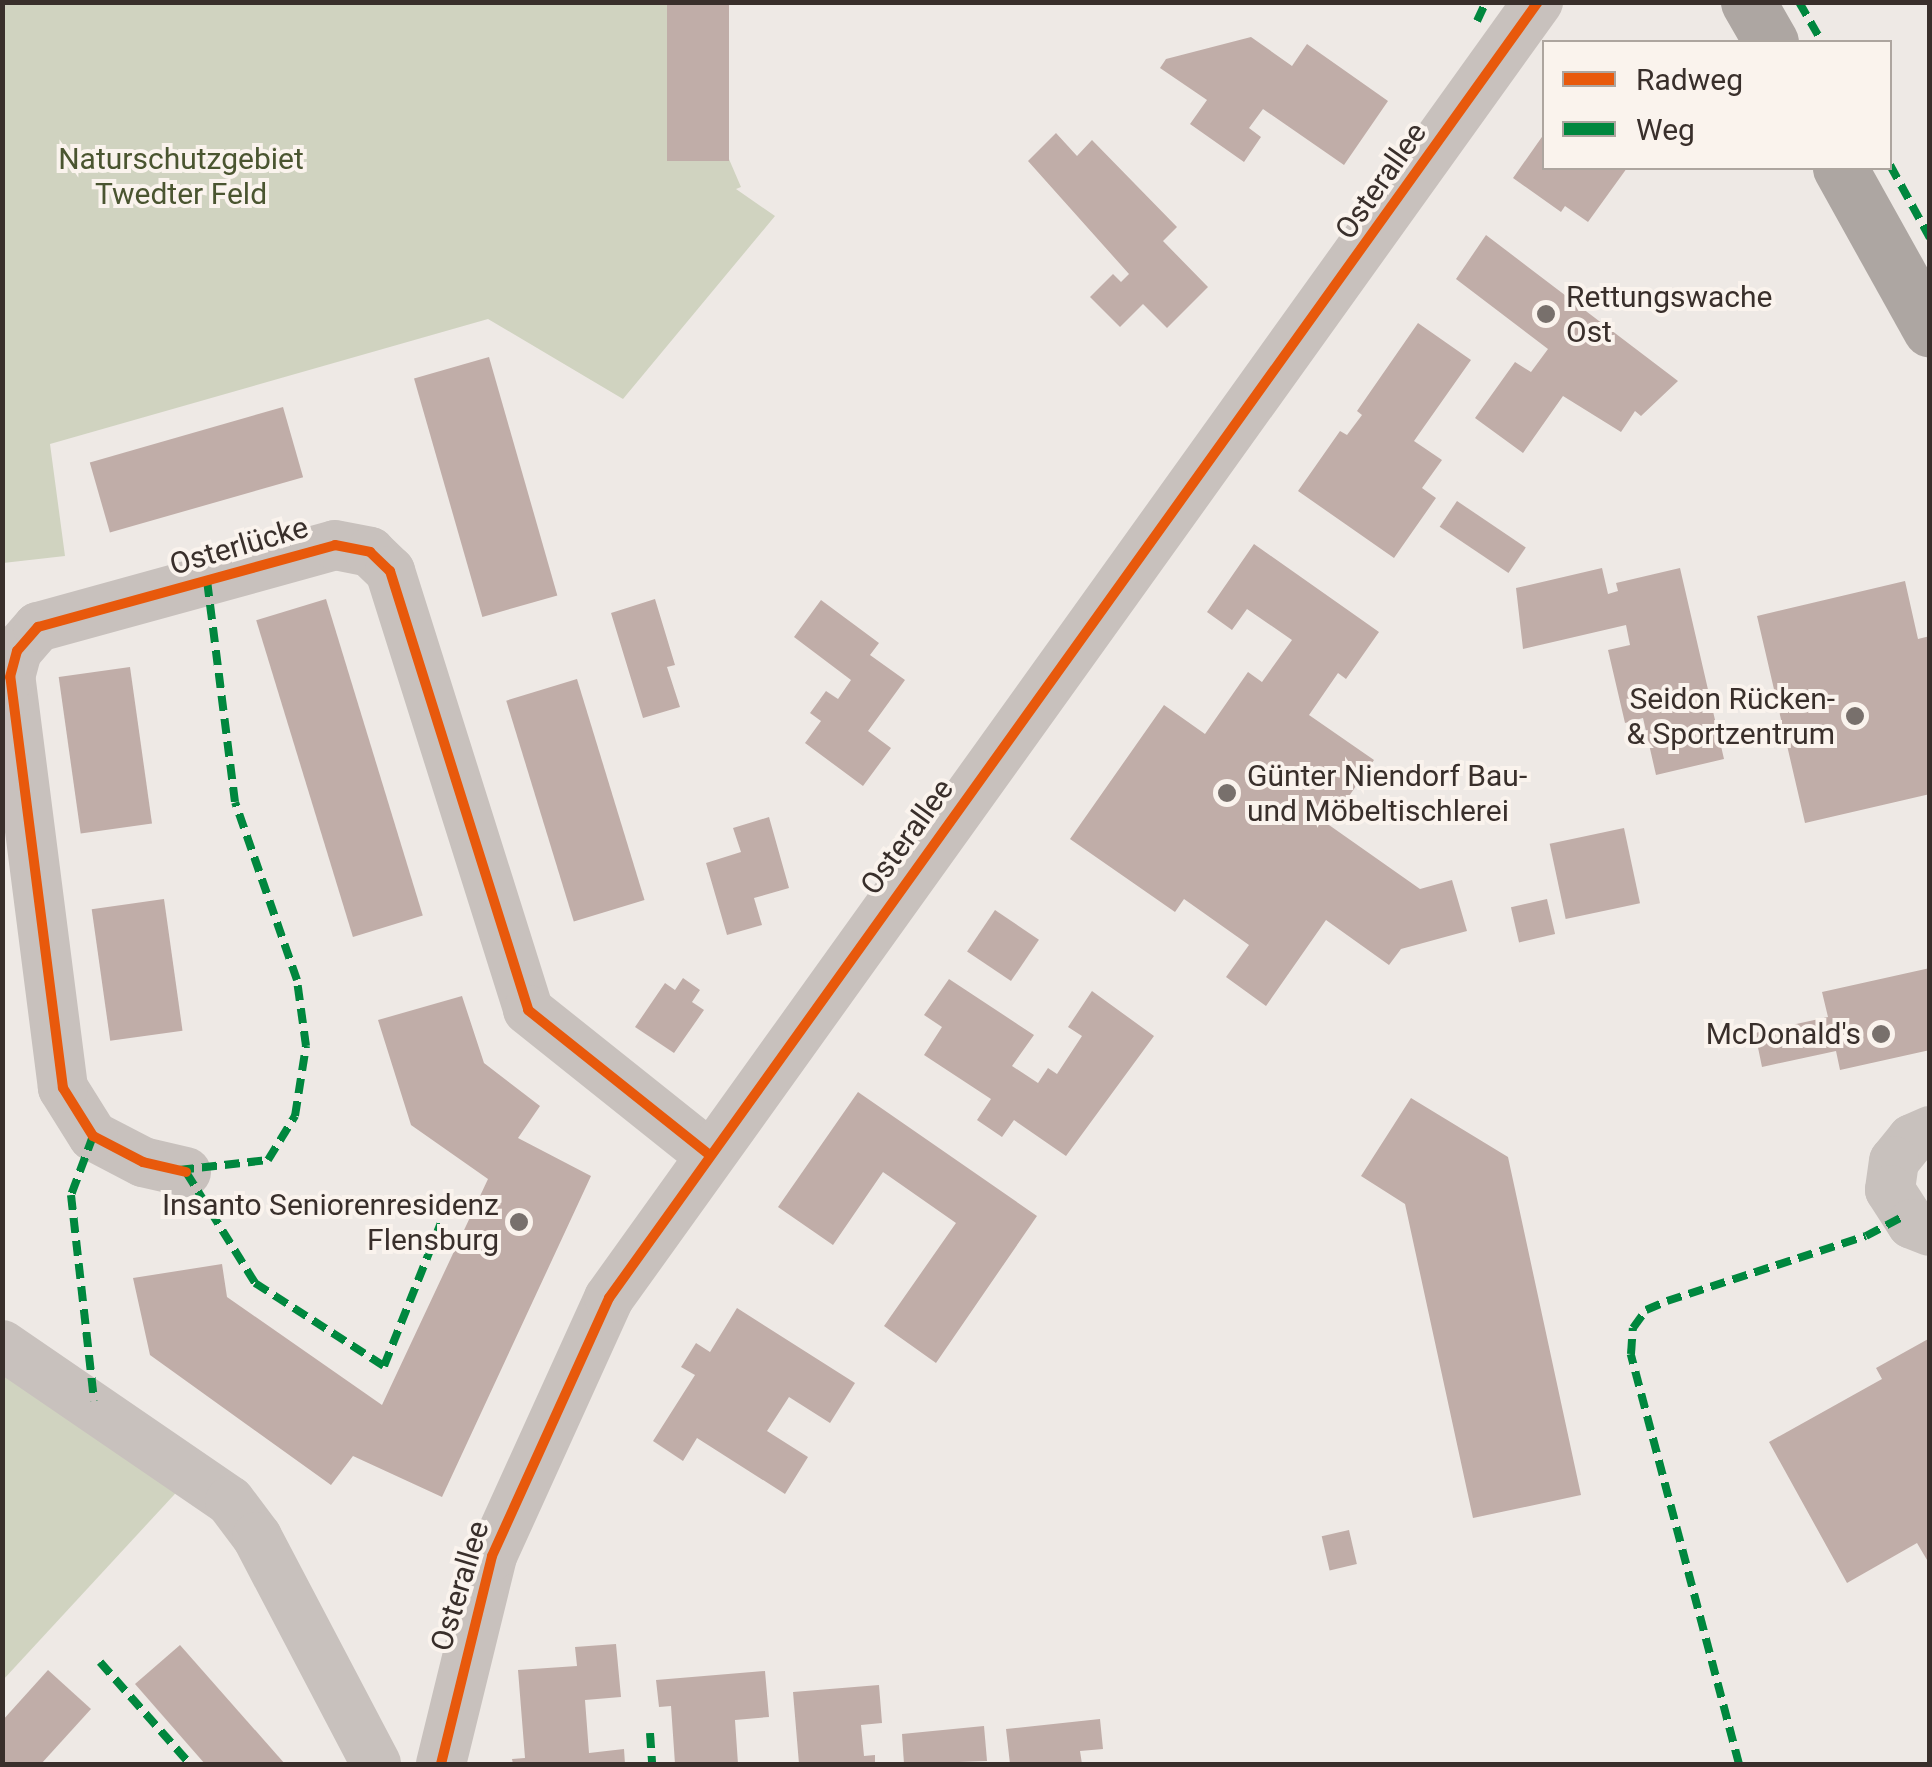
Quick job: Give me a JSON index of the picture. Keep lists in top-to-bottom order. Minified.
{"streets":{"street":["Osterallee","Osterlücke"]},"crossings":[["Osterallee","Osterlücke"]],"parks":["Naturschutzgebiet Twedter Feld"],"places":["Rettungswache Ost","Seidon Rücken- & Sportzentrum","Günter Niendorf Bau- und Möbeltischlerei","McDonald's","Insanto Seniorenresidenz Flensburg"],"legend":["Radweg","Weg"]}
